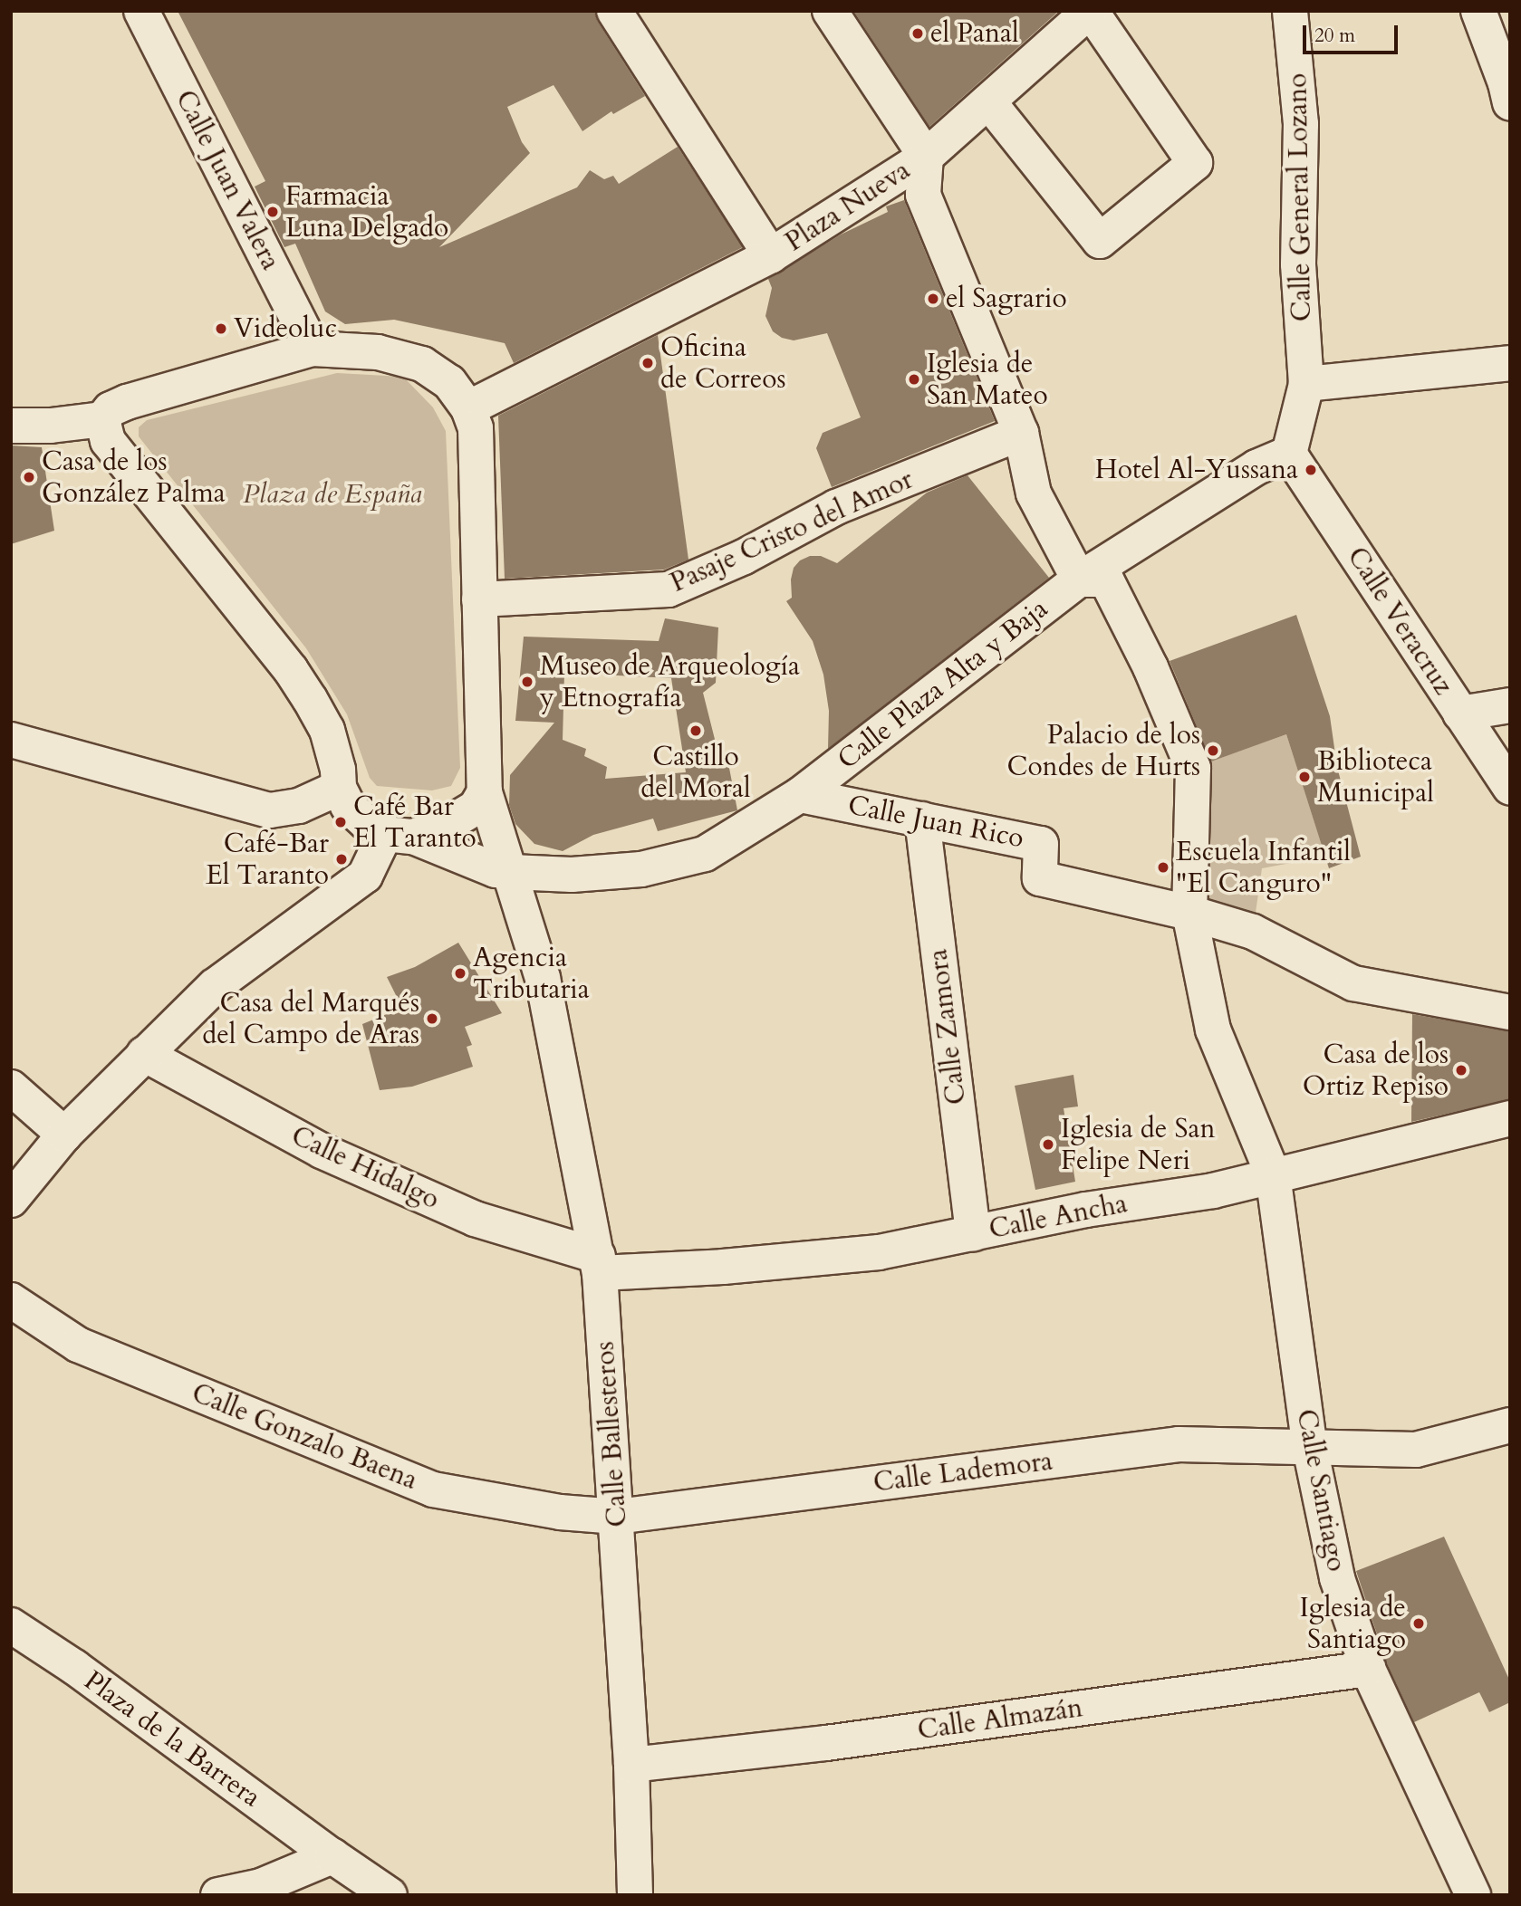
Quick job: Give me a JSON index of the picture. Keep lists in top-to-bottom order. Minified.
{"streets":{"street":["Calle Juan Valera","Calle General Lozano","Plaza Nueva","Pasaje Cristo del Amor","Calle Veracruz","Calle Plaza Alta y Baja","Calle Juan Rico","Calle Zamora","Calle Hidalgo","Calle Ancha","Calle Ballesteros","Calle Gonzalo Baena","Calle Lademora","Calle Santiago","Calle Almazán","Plaza de la Barrera"]},"crossings":[["Calle Veracruz","Calle Plaza Alta y Baja"],["Calle Plaza Alta y Baja","Calle Juan Rico"],["Calle Plaza Alta y Baja","Calle Ballesteros"],["Calle Plaza Alta y Baja","Calle Santiago"],["Calle Juan Rico","Calle Zamora"],["Calle Juan Rico","Calle Santiago"],["Calle Zamora","Calle Ancha"],["Calle Hidalgo","Calle Ancha"],["Calle Hidalgo","Calle Ballesteros"],["Calle Ancha","Calle Ballesteros"],["Calle Ancha","Calle Santiago"],["Calle Ballesteros","Calle Gonzalo Baena"],["Calle Ballesteros","Calle Lademora"],["Calle Ballesteros","Calle Almazán"],["Calle Gonzalo Baena","Calle Lademora"],["Calle Lademora","Calle Santiago"],["Calle Santiago","Calle Almazán"]],"parks":["Plaza de España"],"places":["el Panal","Farmacia Luna Delgado","el Sagrario","Videoluc","Oficina de Correos","Iglesia de San Mateo","Hotel Al-Yussana","Casa de los González Palma","Museo de Arqueología y Etnografía","Castillo del Moral","Palacio de los Condes de Hurts","Biblioteca Municipal","Café Bar El Taranto","Café-Bar El Taranto","Escuela Infantil \"El Canguro\"","Agencia Tributaria","Casa del Marqués del Campo de Aras","Casa de los Ortiz Repiso","Iglesia de San Felipe Neri","Iglesia de Santiago"],"scale_bar":"20 m"}
